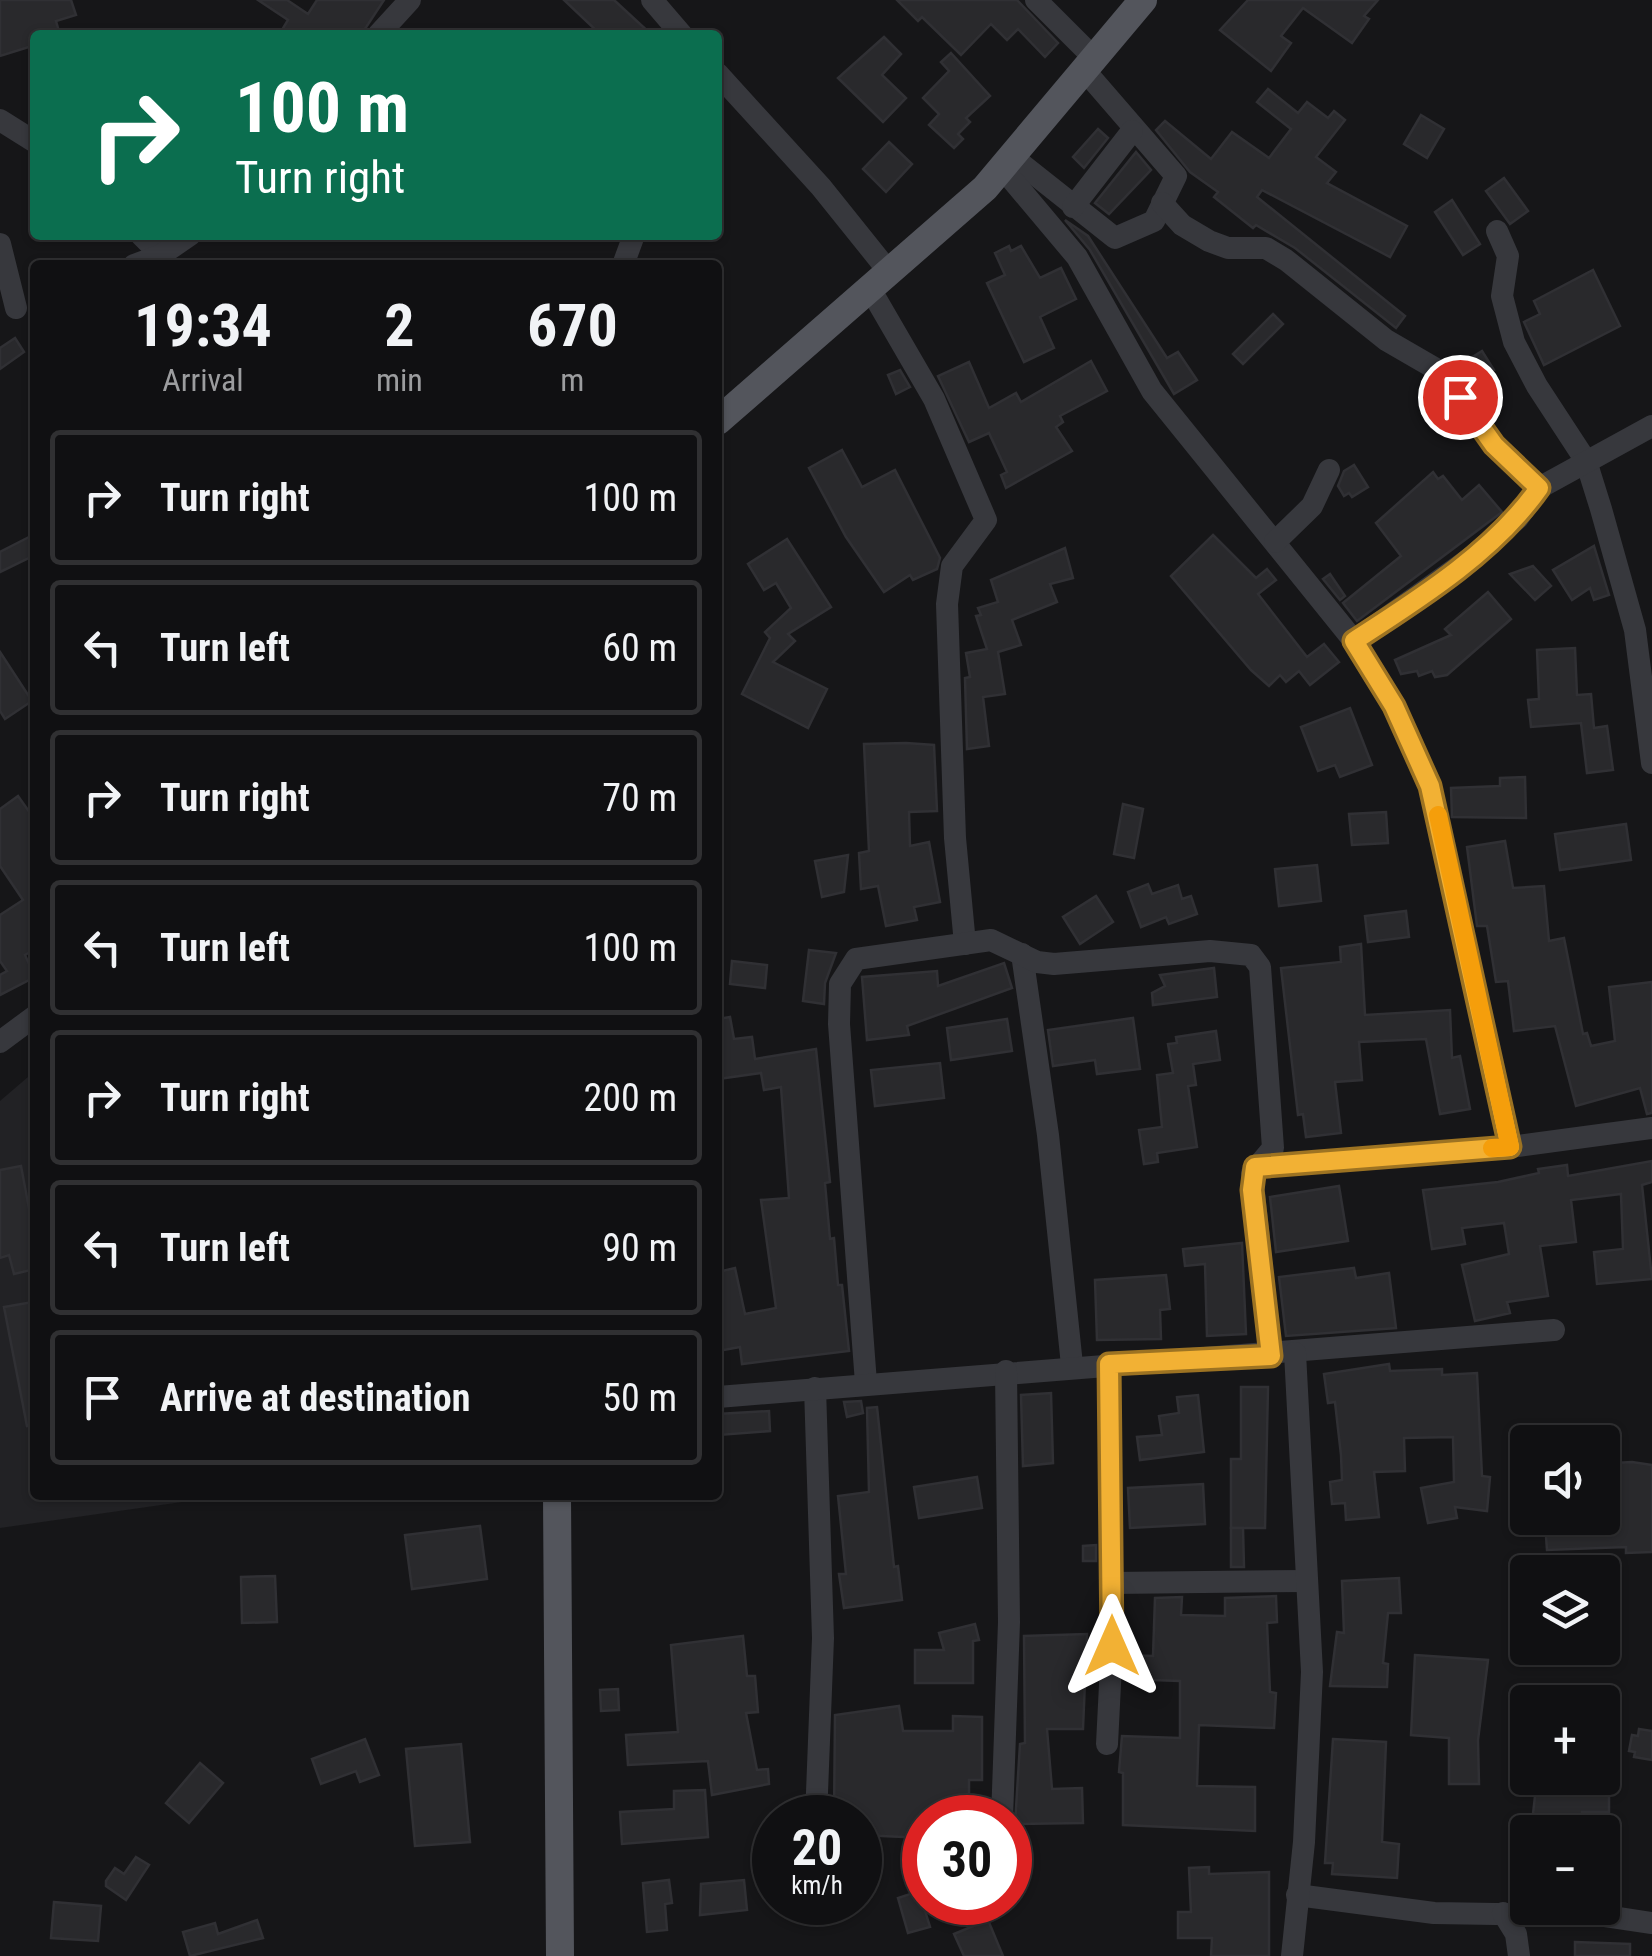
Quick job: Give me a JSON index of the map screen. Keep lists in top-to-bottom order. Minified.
{"page":{"turn":["100 m","Turn right"],"eta":["19:34","Arrival","2","min","670","m"],"list":[{"name":"Turn right","value":"100 m"},{"name":"Turn left","value":"60 m"},{"name":"Turn right","value":"70 m"},{"name":"Turn left","value":"100 m"},{"name":"Turn right","value":"200 m"},{"name":"Turn left","value":"90 m"},{"name":"Arrive at destination","value":"50 m"}],"map_buttons":["+","−"],"speed":"20 km/h","limit":"30"}}
